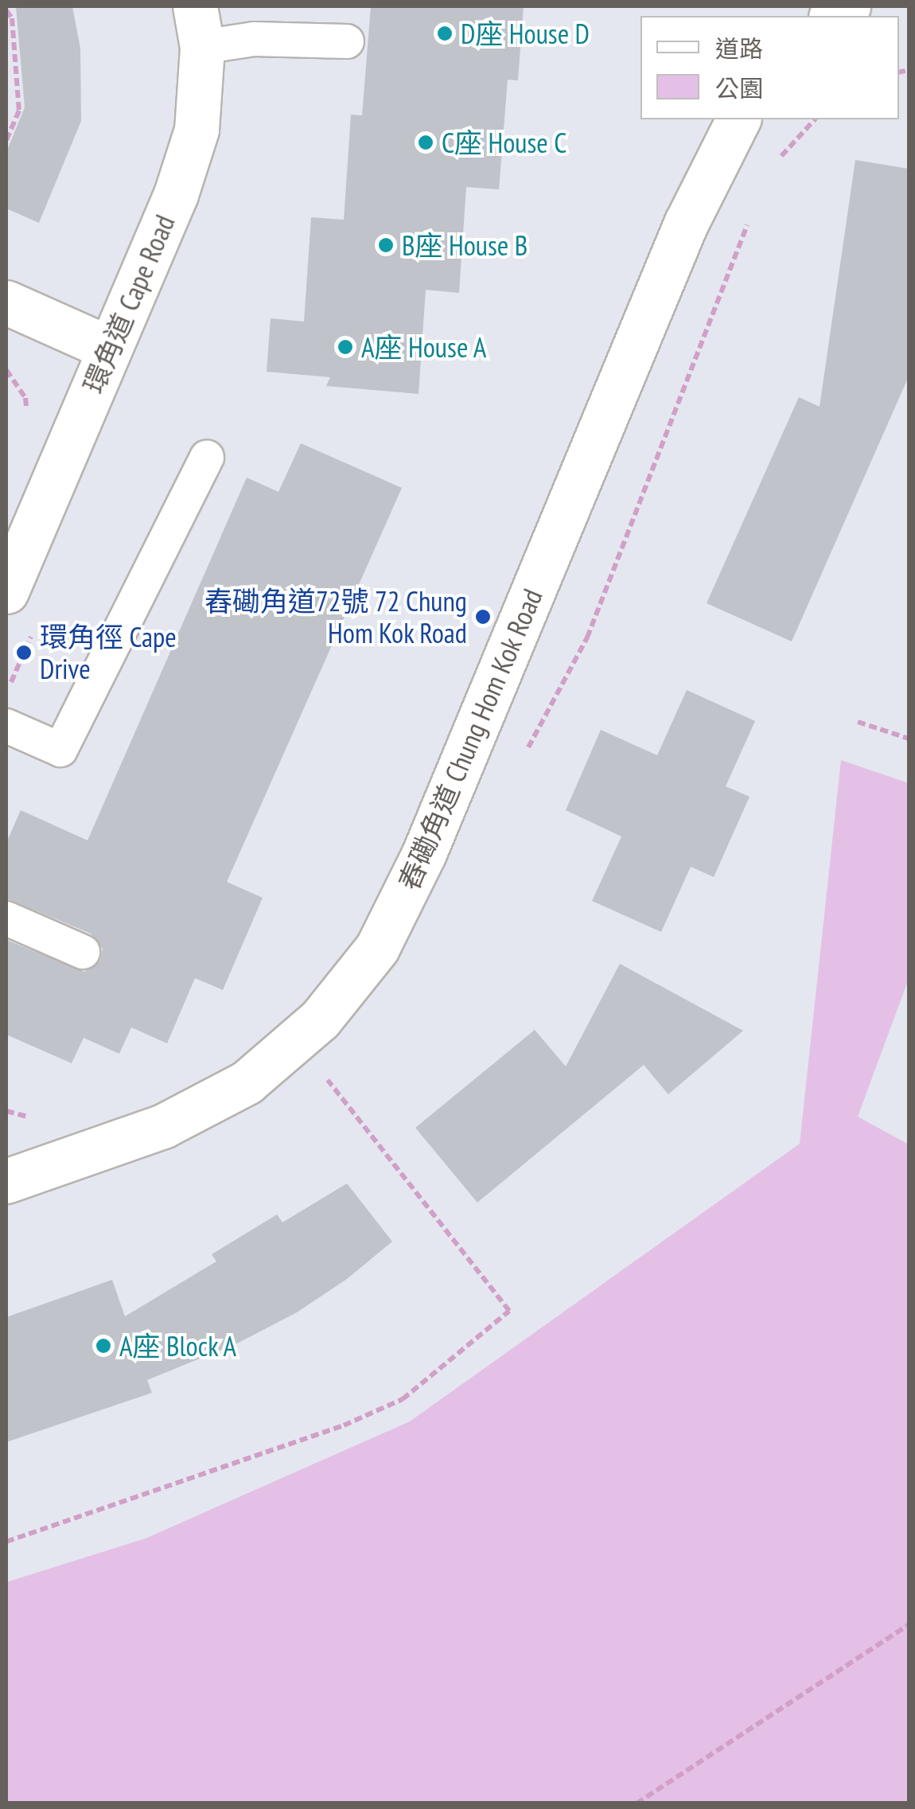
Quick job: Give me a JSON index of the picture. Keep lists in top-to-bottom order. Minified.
{"streets":{"street":["環角道 Cape Road","舂磡角道 Chung Hom Kok Road"]},"places":["D座 House D","C座 House C","B座 House B","A座 House A","舂磡角道72號 72 Chung Hom Kok Road","環角徑 Cape Drive","A座 Block A"],"legend":["道路","公園"]}
